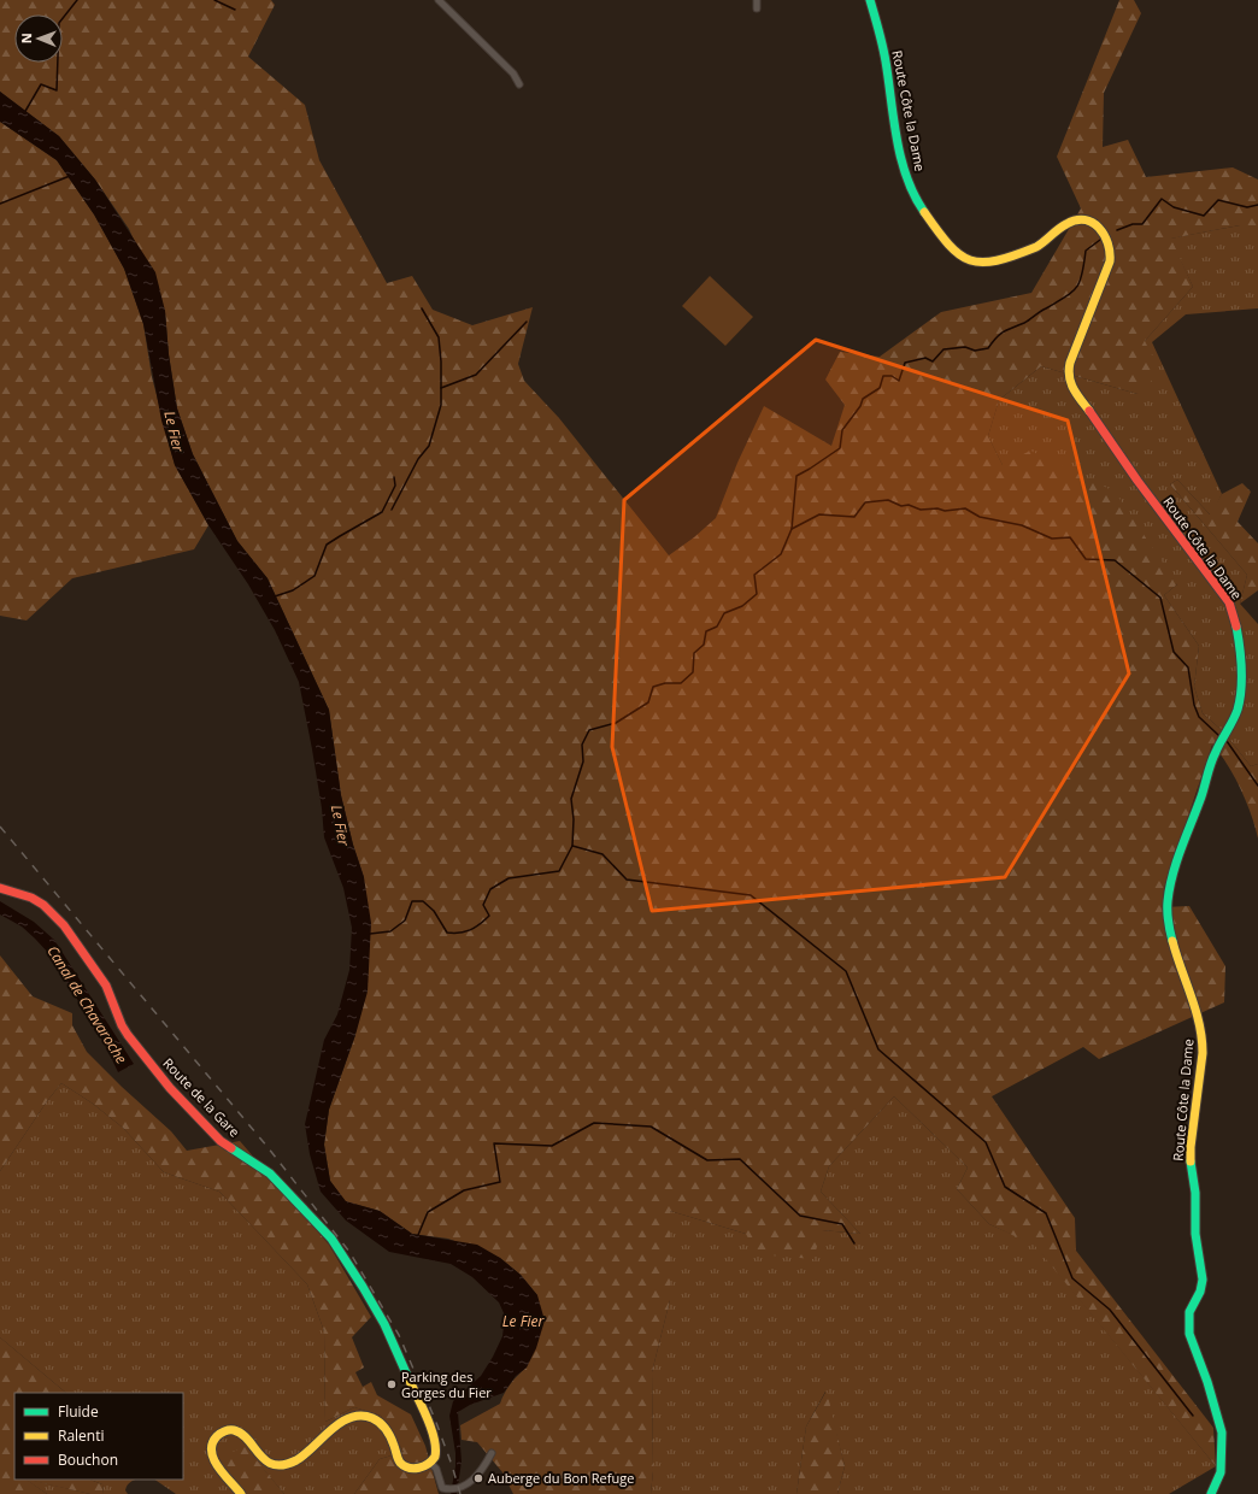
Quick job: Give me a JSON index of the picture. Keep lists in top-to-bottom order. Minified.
{"streets":{"street":["Route Côte la Dame","Route de la Gare"]},"water":["Le Fier","Canal de Chavaroche"],"places":["Parking des Gorges du Fier","Auberge du Bon Refuge"],"legend":["Fluide","Ralenti","Bouchon"],"north":"left"}
